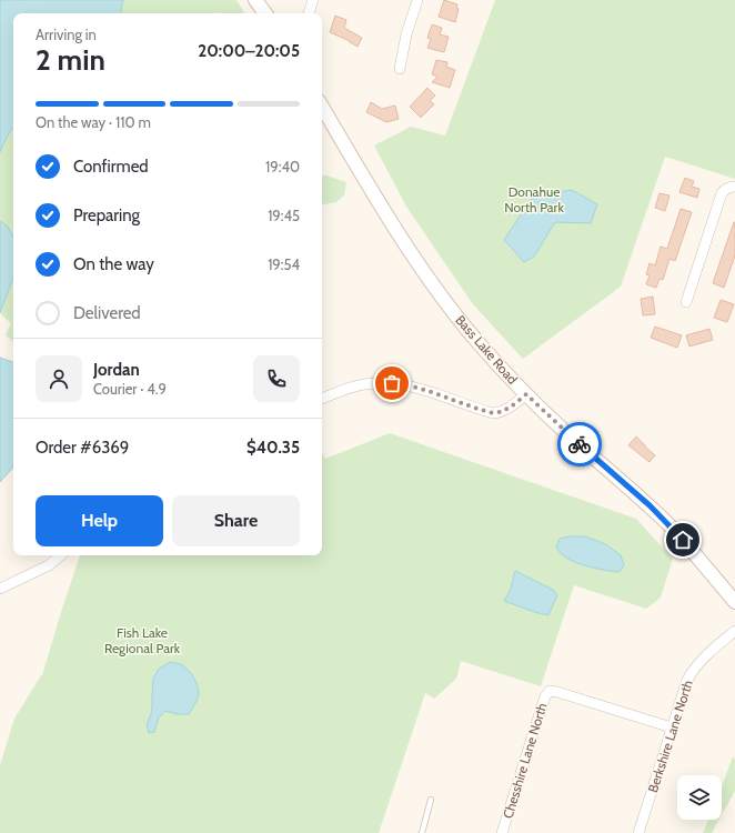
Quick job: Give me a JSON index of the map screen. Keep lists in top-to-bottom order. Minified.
{"streets":{"main road":["Bass Lake Road"],"street":["Berkshire Lane North","Chesshire Lane North"]},"crossings":[["Berkshire Lane North","Chesshire Lane North"]],"parks":["Donahue North Park","Fish Lake Regional Park"],"page":{"heading":["2 min","Arriving in","20:00–20:05"],"panel":["Jordan","Courier · 4.9","Order #6369","$40.35"],"bar":"On the way · 110 m","list":[["Confirmed","19:40"],["Preparing","19:45"],["On the way","19:54"],"Delivered"],"buttons":["Help","Share"]}}
